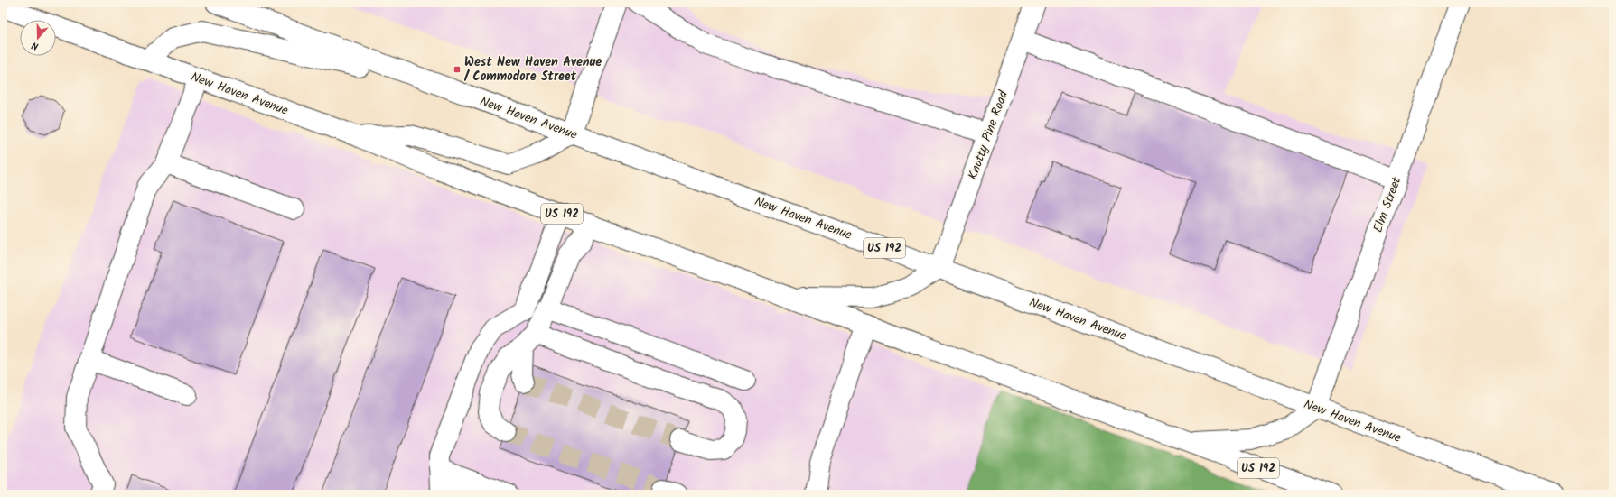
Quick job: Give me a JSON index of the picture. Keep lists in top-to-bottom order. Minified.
{"streets":{"main road":["New Haven Avenue","Knotty Pine Road","Elm Street","US 192"]},"crossings":[["New Haven Avenue","Knotty Pine Road"],["New Haven Avenue","Elm Street"]],"places":{"transit":["West New Haven Avenue / Commodore Street"]},"north":"bottom"}
